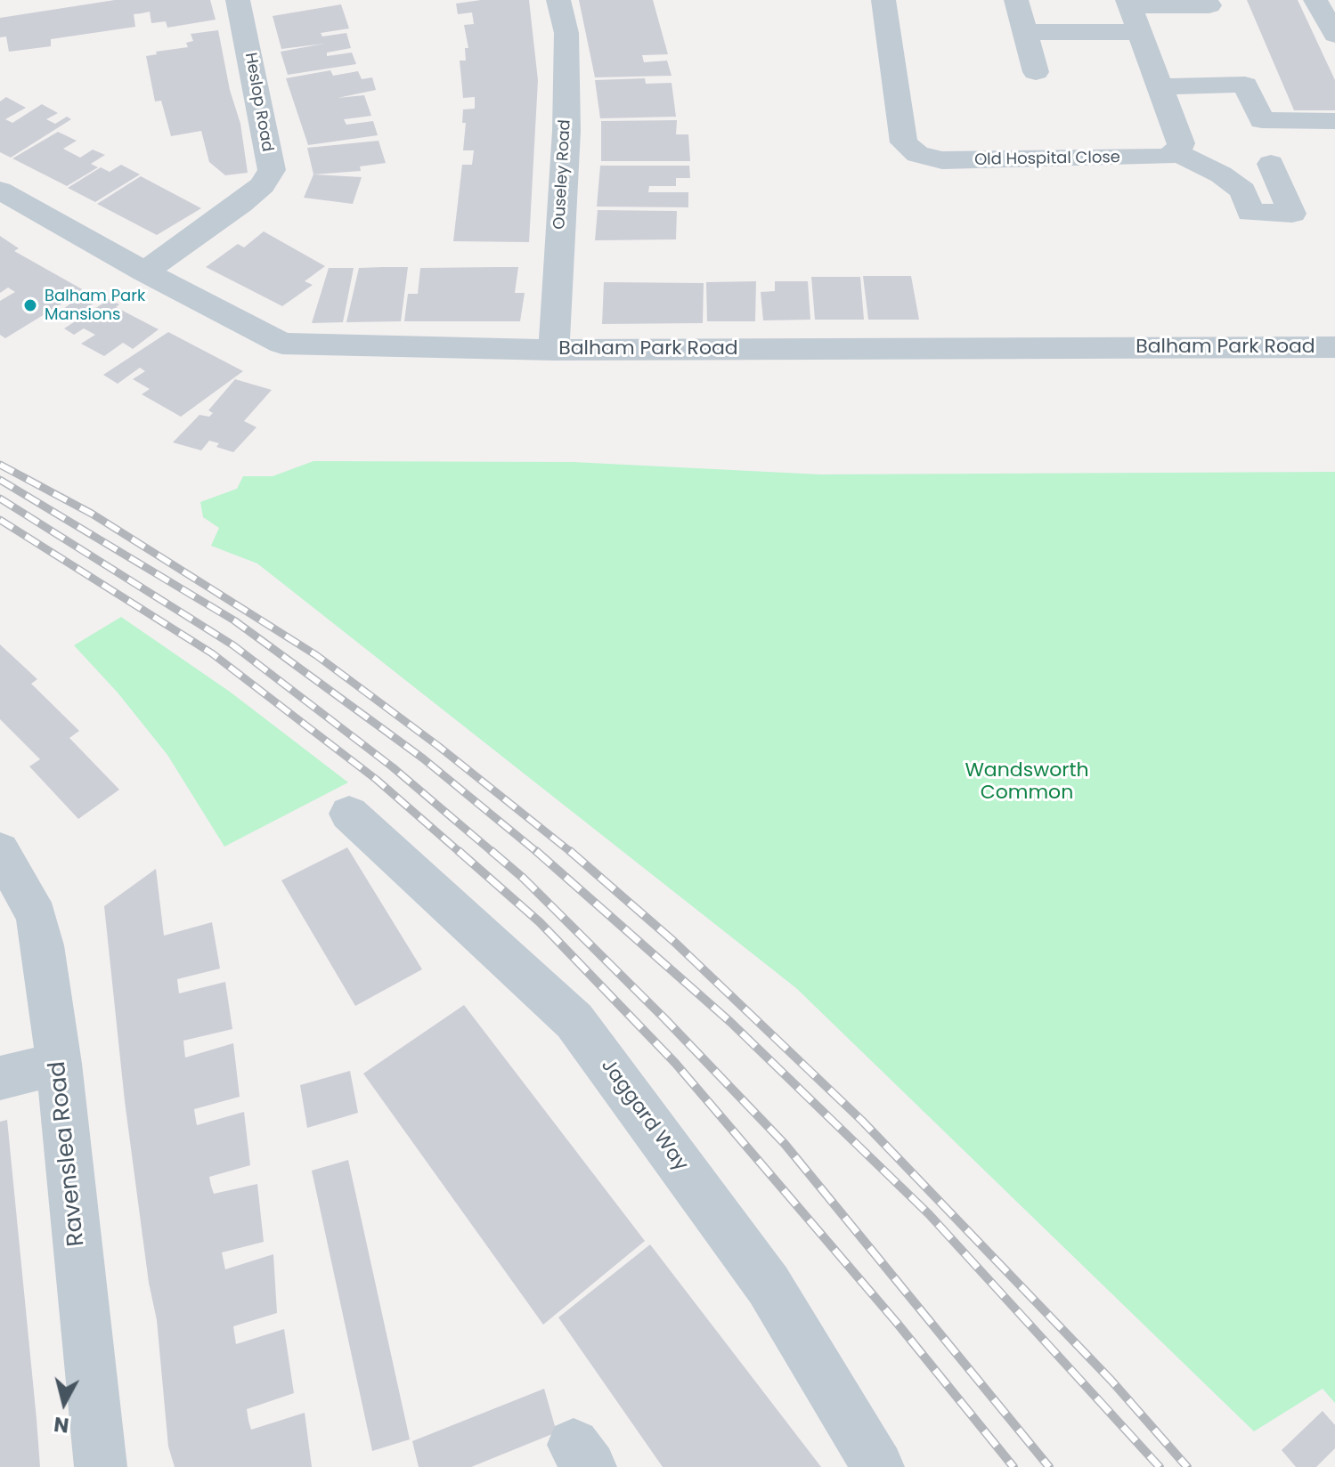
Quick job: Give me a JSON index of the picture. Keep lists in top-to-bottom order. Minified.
{"streets":{"street":["Heslop Road","Old Hospital Close","Ouseley Road","Balham Park Road","Jaggard Way","Ravenslea Road"]},"crossings":[["Heslop Road","Balham Park Road"],["Ouseley Road","Balham Park Road"]],"parks":["Wandsworth Common"],"places":["Balham Park Mansions"],"north":"bottom"}
